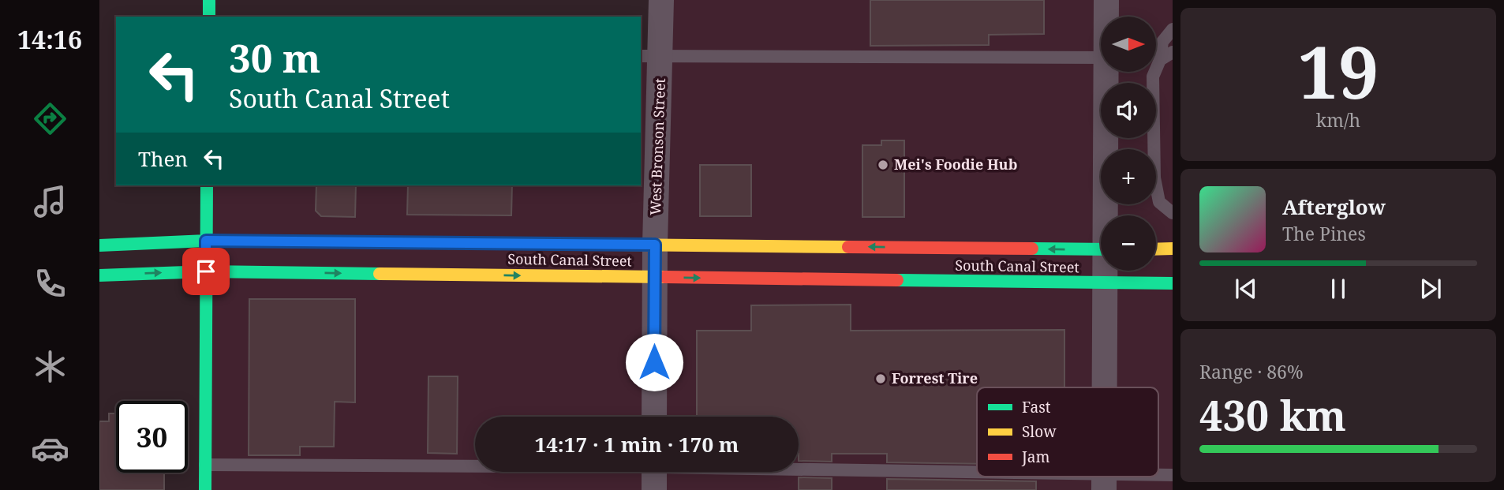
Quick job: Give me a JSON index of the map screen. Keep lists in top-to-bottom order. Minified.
{"streets":{"main road":["South Canal Street"],"street":["West Bronson Street"]},"crossings":[["West Bronson Street","South Canal Street"]],"places":["Mei's Foodie Hub","Forrest Tire"],"legend":["Fast","Slow","Jam"],"north":"right","page":{"tabs":"14:16","tile":[["19","km/h"],["Range · 86%","430 km"]],"map_buttons":["+","−"],"turn":["30 m","South Canal Street"],"then":"Then","song":["Afterglow","The Pines"],"limit":"30","trip":"14:17 · 1 min · 170 m"}}
